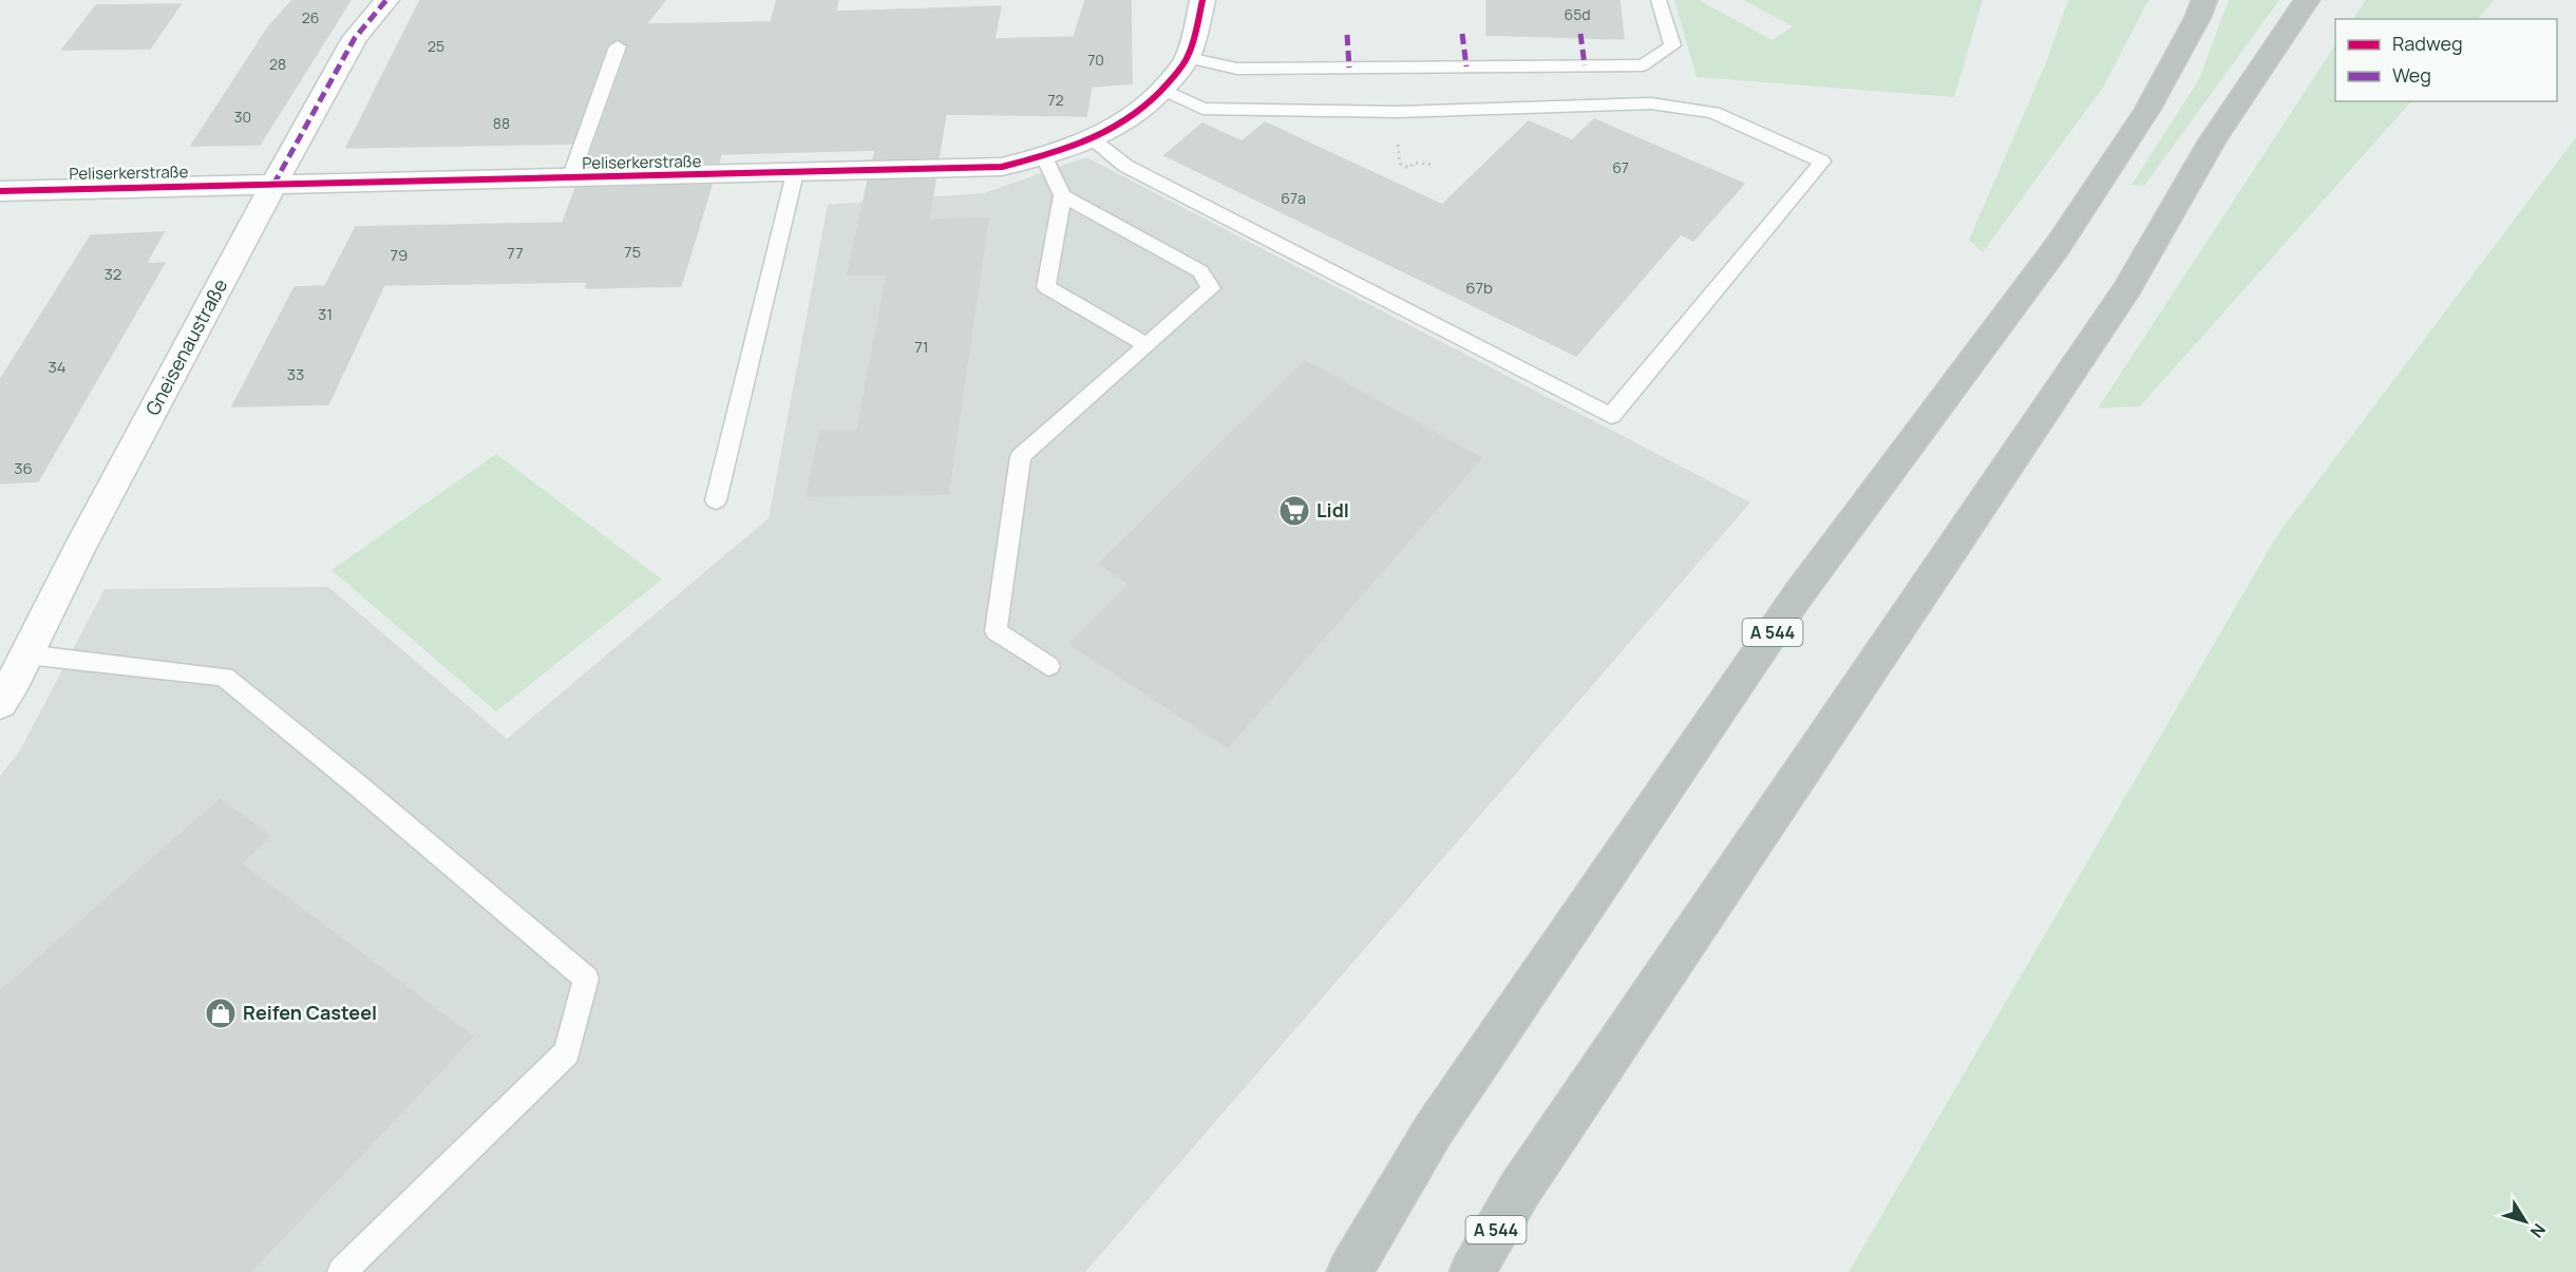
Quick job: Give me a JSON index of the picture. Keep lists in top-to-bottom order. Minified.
{"streets":{"highway":["A 544"],"street":["Peliserkerstraße","Gneisenaustraße"]},"crossings":[["Peliserkerstraße","Gneisenaustraße"]],"places":{"supermarket":["Lidl"],"shop":["Reifen Casteel"]},"house_numbers":["65d","26","25","70","28","72","30","88","67","67a","75","77","79","32","67b","31","71","34","33","36"],"legend":["Radweg","Weg"],"north":"bottom right"}
